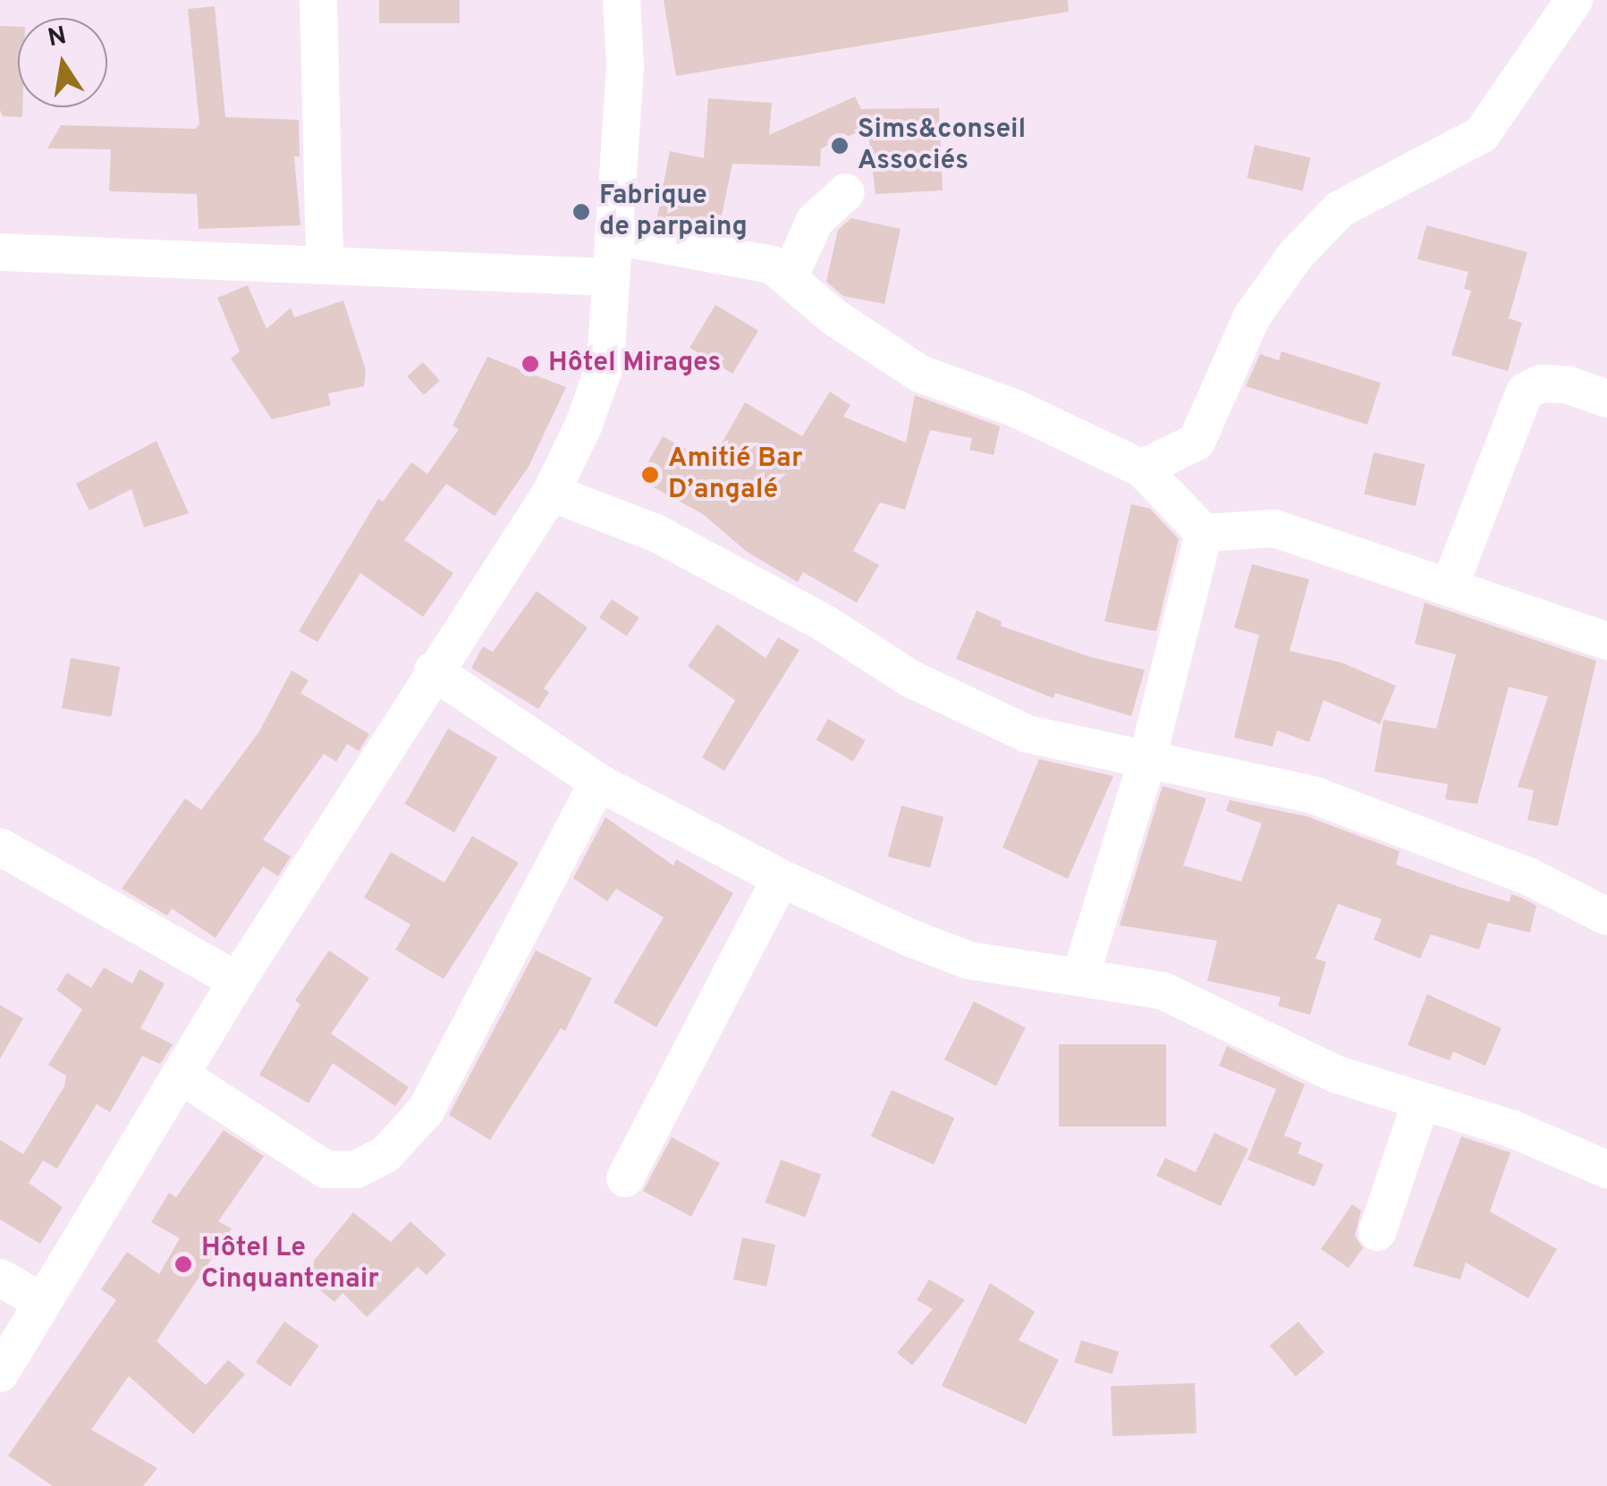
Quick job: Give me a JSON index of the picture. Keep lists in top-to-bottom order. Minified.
{"places":["Sims&conseil Associés","Fabrique de parpaing","Hôtel Mirages","Amitié Bar D’angalé","Hôtel Le Cinquantenair"],"north":"top"}
